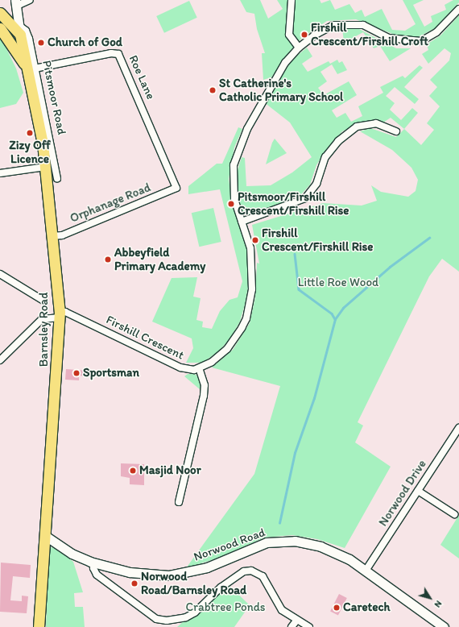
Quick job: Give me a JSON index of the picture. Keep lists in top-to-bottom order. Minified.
{"streets":{"main road":["Barnsley Road"],"street":["Roe Lane","Pitsmoor Road","Orphanage Road","Firshill Crescent","Norwood Drive","Norwood Road"]},"crossings":[["Roe Lane","Pitsmoor Road"],["Roe Lane","Orphanage Road"],["Roe Lane","Barnsley Road"],["Pitsmoor Road","Barnsley Road"],["Orphanage Road","Barnsley Road"],["Barnsley Road","Firshill Crescent"],["Barnsley Road","Norwood Road"],["Norwood Drive","Norwood Road"]],"parks":["Little Roe Wood","Crabtree Ponds"],"places":["Firshill Crescent/Firshill Croft","Church of God","St Catherine's Catholic Primary School","Zizy Off Licence","Pitsmoor/Firshill Crescent/Firshill Rise","Firshill Crescent/Firshill Rise","Abbeyfield Primary Academy","Sportsman","Masjid Noor","Norwood Road/Barnsley Road","Caretech"],"north":"bottom right"}
